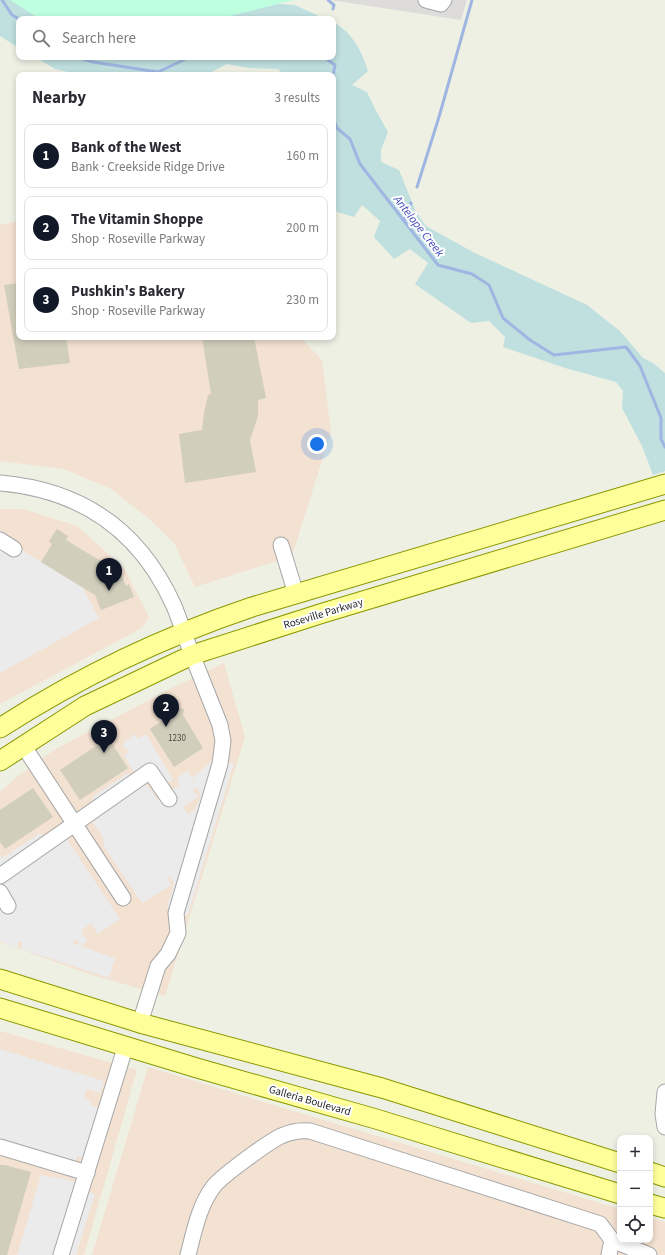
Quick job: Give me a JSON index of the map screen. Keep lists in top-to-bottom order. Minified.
{"streets":{"main road":["Roseville Parkway","Galleria Boulevard"]},"water":["Antelope Creek"],"house_numbers":["1230"],"page":{"search":"Search here","heading":["Nearby","3 results"],"list":[{"mark":"1","name":"Bank of the West","note":"Bank · Creekside Ridge Drive","value":"160 m"},{"mark":"2","name":"The Vitamin Shoppe","note":"Shop · Roseville Parkway","value":"200 m"},{"mark":"3","name":"Pushkin's Bakery","note":"Shop · Roseville Parkway","value":"230 m"}],"pins":["1","2","3"],"map_buttons":["+","−"]}}
